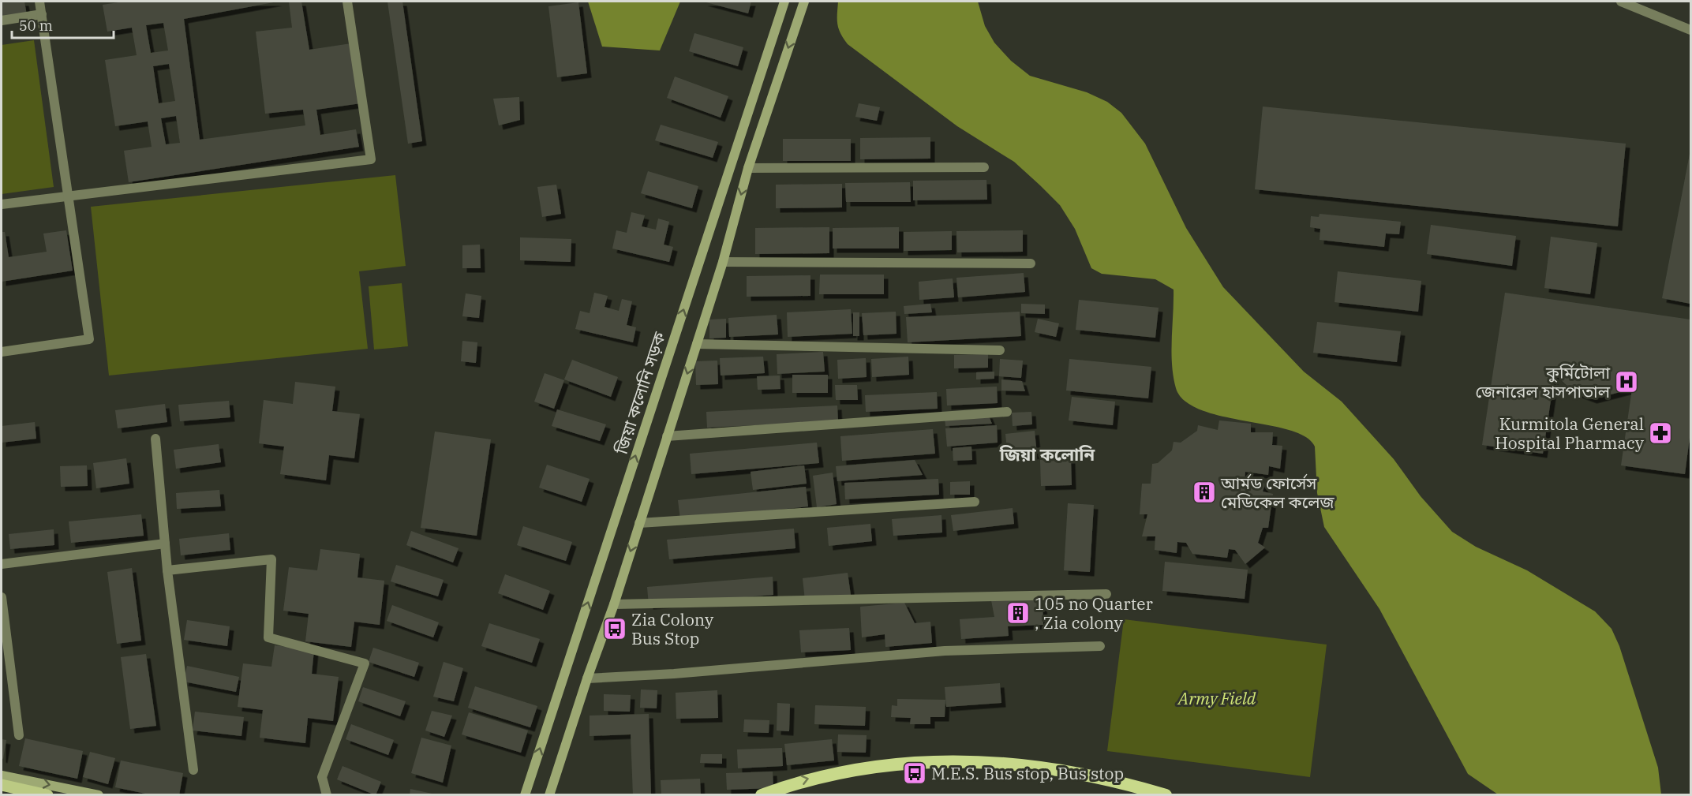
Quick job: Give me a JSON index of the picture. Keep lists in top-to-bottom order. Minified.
{"streets":{"main road":["জিয়া কলোনি সড়ক"]},"districts":["জিয়া কলোনি"],"parks":["Army Field"],"places":{"hospital":["কুর্মিটোলা জেনারেল হাসপাতাল"],"pharmacy":["Kurmitola General Hospital Pharmacy"],"building":["আর্মড ফোর্সেস মেডিকেল কলেজ","105 no Quarter , Zia colony"],"bus stop":["Zia Colony Bus Stop","M.E.S. Bus stop, Bus stop"]},"scale_bar":"50 m"}
